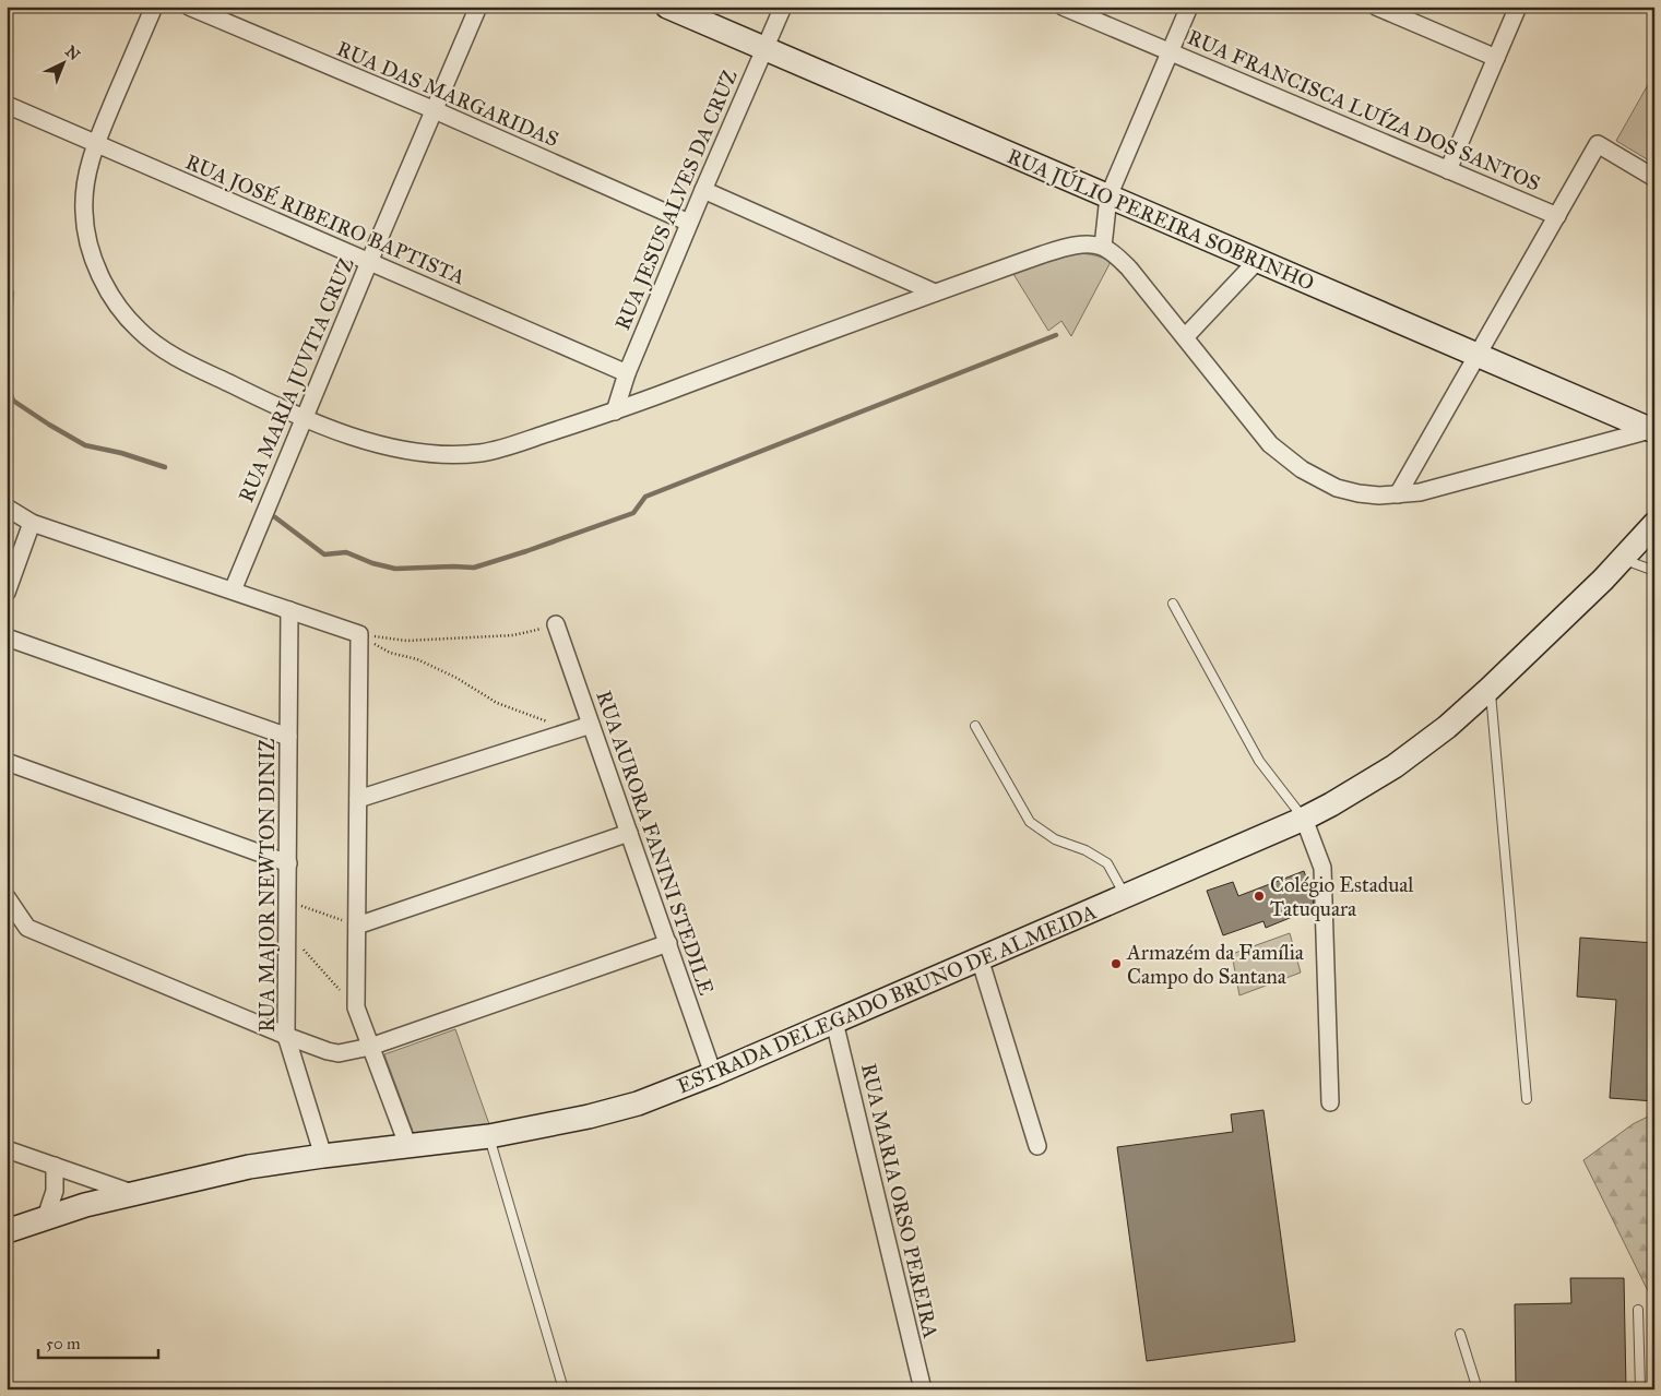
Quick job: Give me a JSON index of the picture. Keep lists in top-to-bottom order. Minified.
{"streets":{"main road":["RUA JÚLIO PEREIRA SOBRINHO","ESTRADA DELEGADO BRUNO DE ALMEIDA"],"street":["RUA DAS MARGARIDAS","RUA FRANCISCA LUÍZA DOS SANTOS","RUA JESUS ALVES DA CRUZ","RUA JOSÉ RIBEIRO BAPTISTA","RUA MARIA JUVITA CRUZ","RUA AURORA FANINI STEDILE","RUA MAJOR NEWTON DINIZ","RUA MARIA ORSO PEREIRA"]},"crossings":[["RUA DAS MARGARIDAS","RUA JESUS ALVES DA CRUZ"],["RUA DAS MARGARIDAS","RUA MARIA JUVITA CRUZ"],["RUA JESUS ALVES DA CRUZ","RUA JOSÉ RIBEIRO BAPTISTA"],["RUA JESUS ALVES DA CRUZ","RUA JÚLIO PEREIRA SOBRINHO"],["RUA JOSÉ RIBEIRO BAPTISTA","RUA MARIA JUVITA CRUZ"],["RUA AURORA FANINI STEDILE","ESTRADA DELEGADO BRUNO DE ALMEIDA"],["RUA MAJOR NEWTON DINIZ","ESTRADA DELEGADO BRUNO DE ALMEIDA"],["ESTRADA DELEGADO BRUNO DE ALMEIDA","RUA MARIA ORSO PEREIRA"]],"places":["Colégio Estadual Tatuquara","Armazém da Família Campo do Santana"],"scale_bar":"50 m","north":"top right"}
